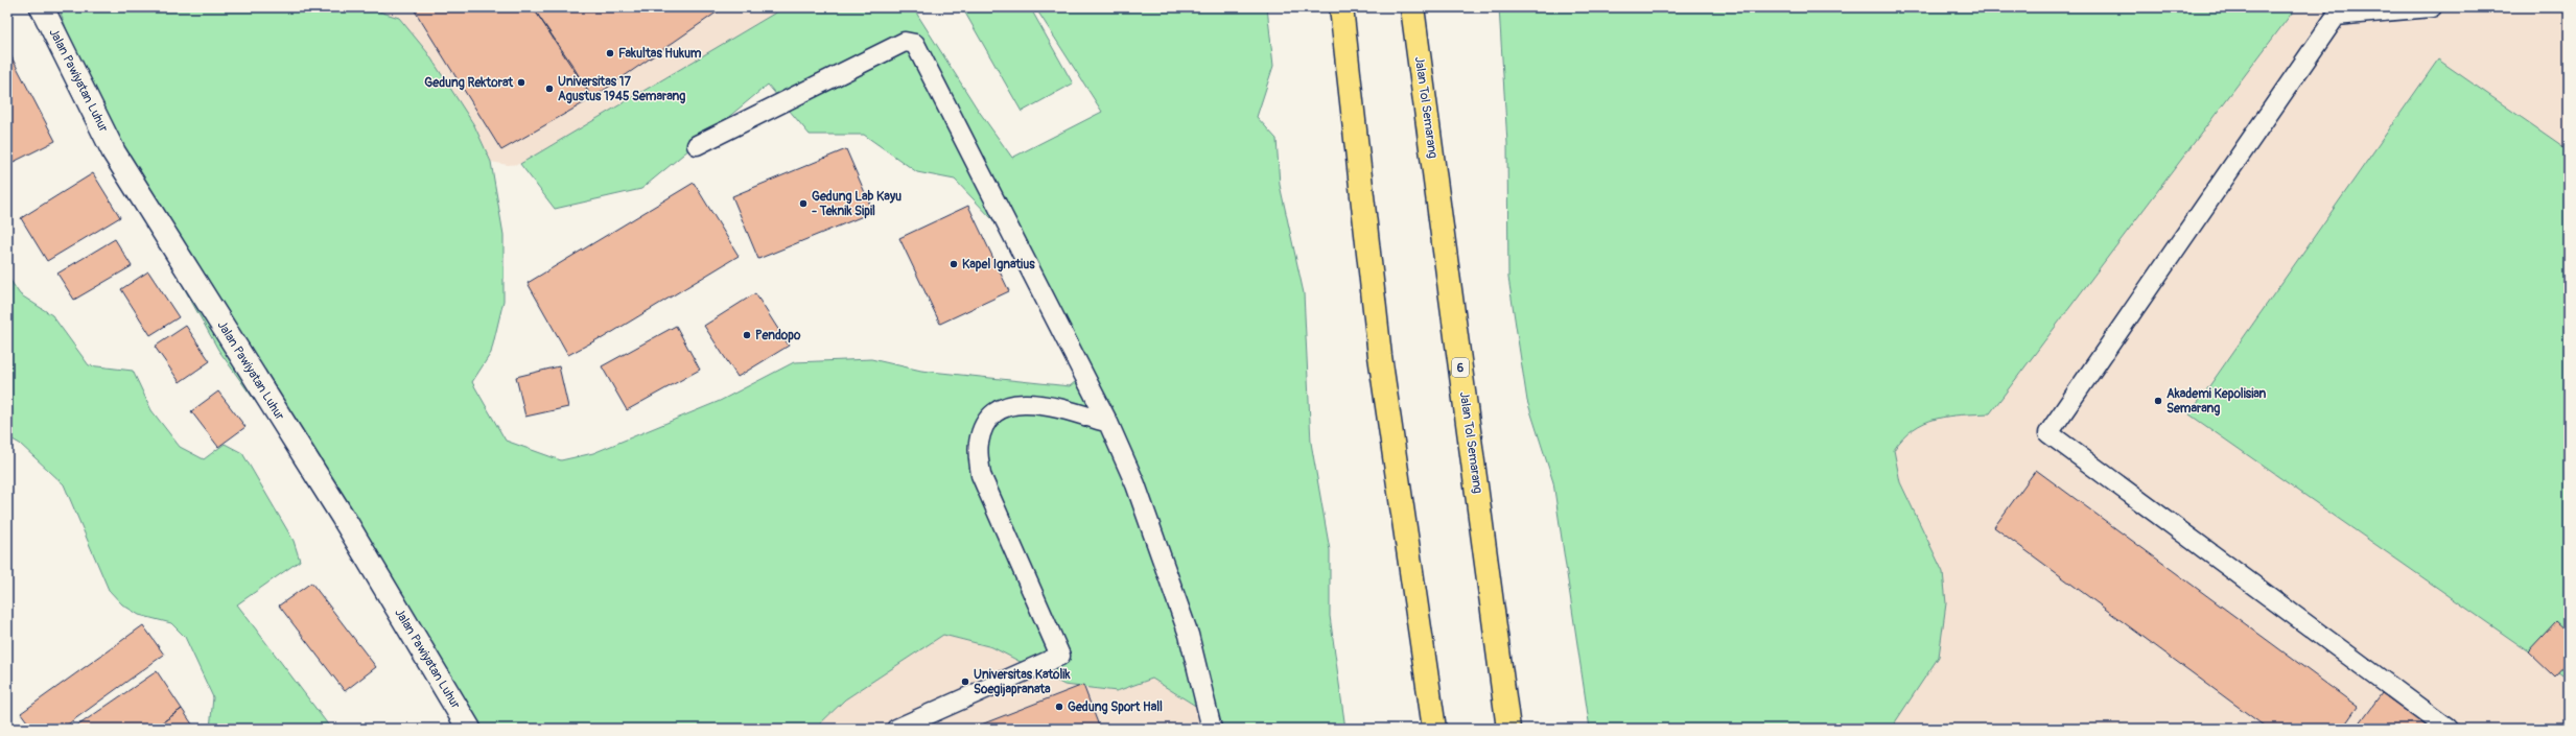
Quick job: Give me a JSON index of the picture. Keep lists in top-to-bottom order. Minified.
{"streets":{"highway":["Jalan Tol Semarang","6"],"main road":["Jalan Pawiyatan Luhur"]},"places":["Fakultas Hukum","Gedung Rektorat","Universitas 17 Agustus 1945 Semarang","Gedung Lab Kayu - Teknik Sipil","Kapel Ignatius","Pendopo","Akademi Kepolisian Semarang","Universitas Katolik Soegijapranata","Gedung Sport Hall"]}
